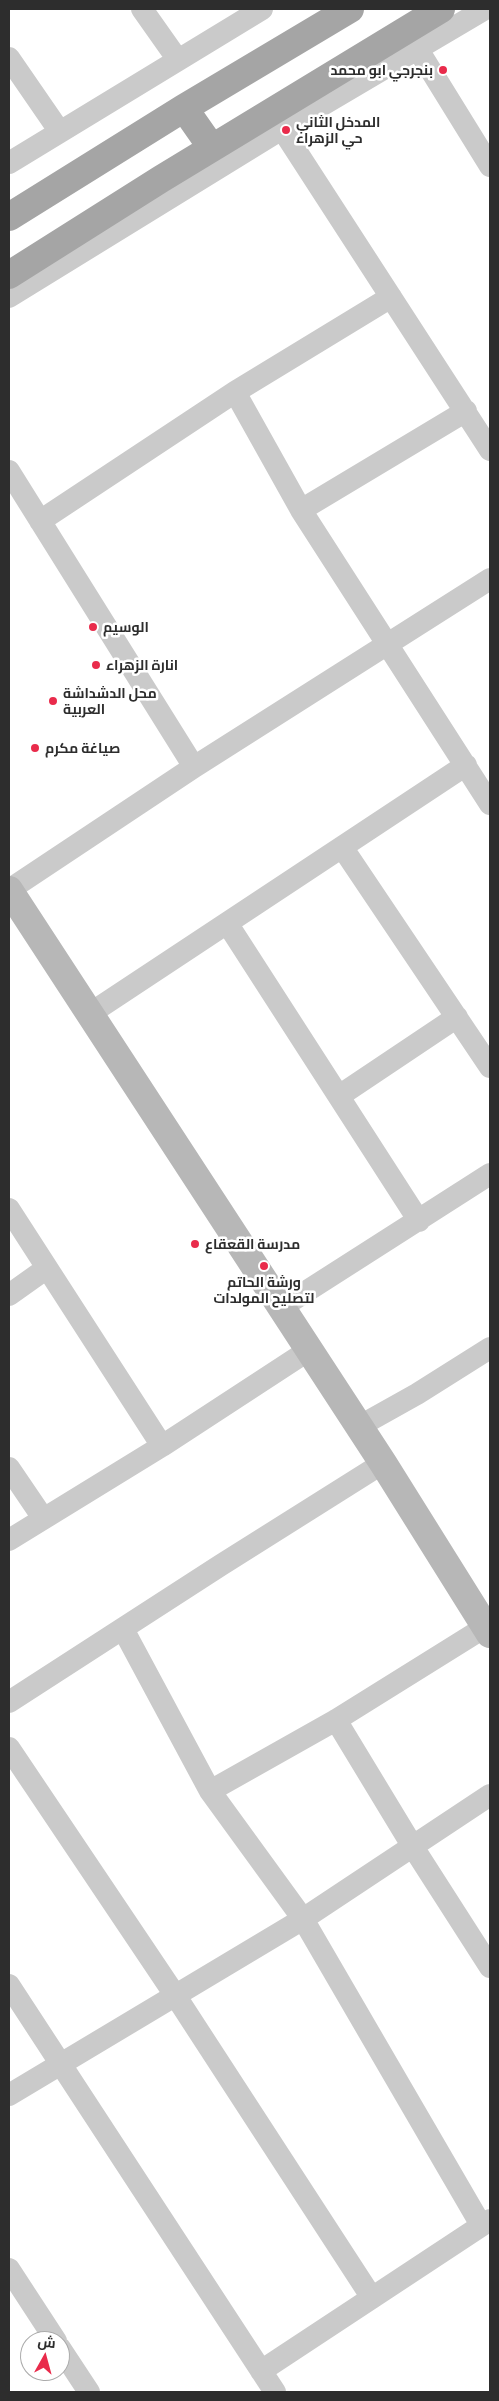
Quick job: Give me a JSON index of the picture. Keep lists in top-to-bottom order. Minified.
{"places":["بنجرجي ابو محمد","المدخل الثاني حي الزهراء","الوسيم","انارة الزهراء","محل الدشداشة العربية","صياغة مكرم","مدرسة القعقاع","ورشة الحاتم لتصليح المولدات"],"north":"top"}
